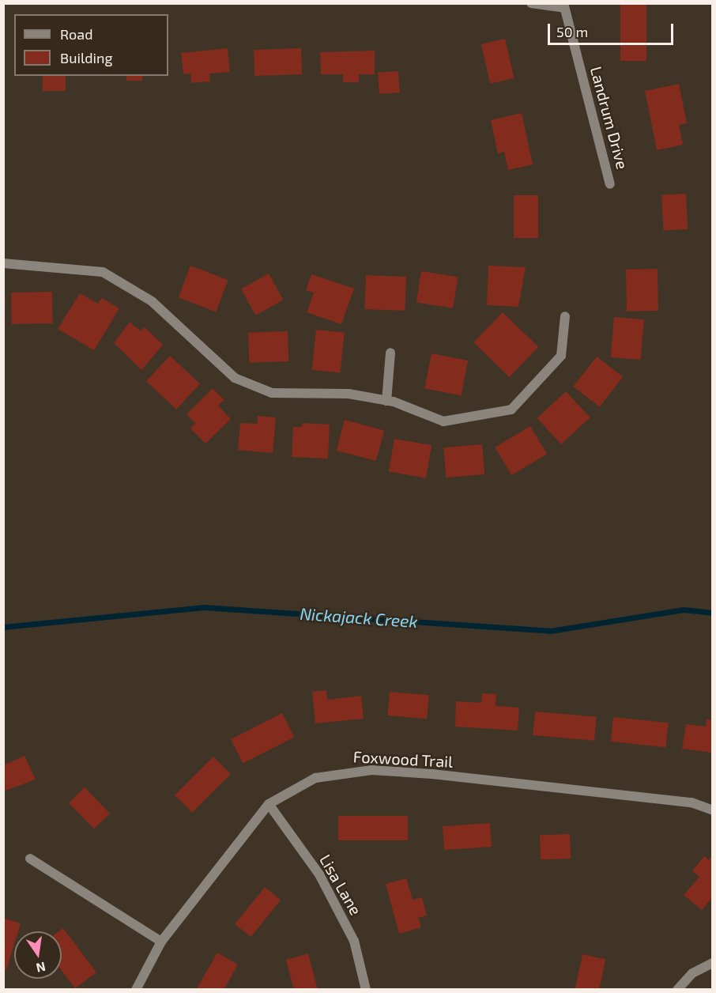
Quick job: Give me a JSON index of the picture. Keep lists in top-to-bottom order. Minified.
{"streets":{"street":["Landrum Drive","Foxwood Trail","Lisa Lane"]},"crossings":[["Foxwood Trail","Lisa Lane"]],"water":["Nickajack Creek"],"legend":["Road","Building"],"scale_bar":"50 m","north":"bottom"}
